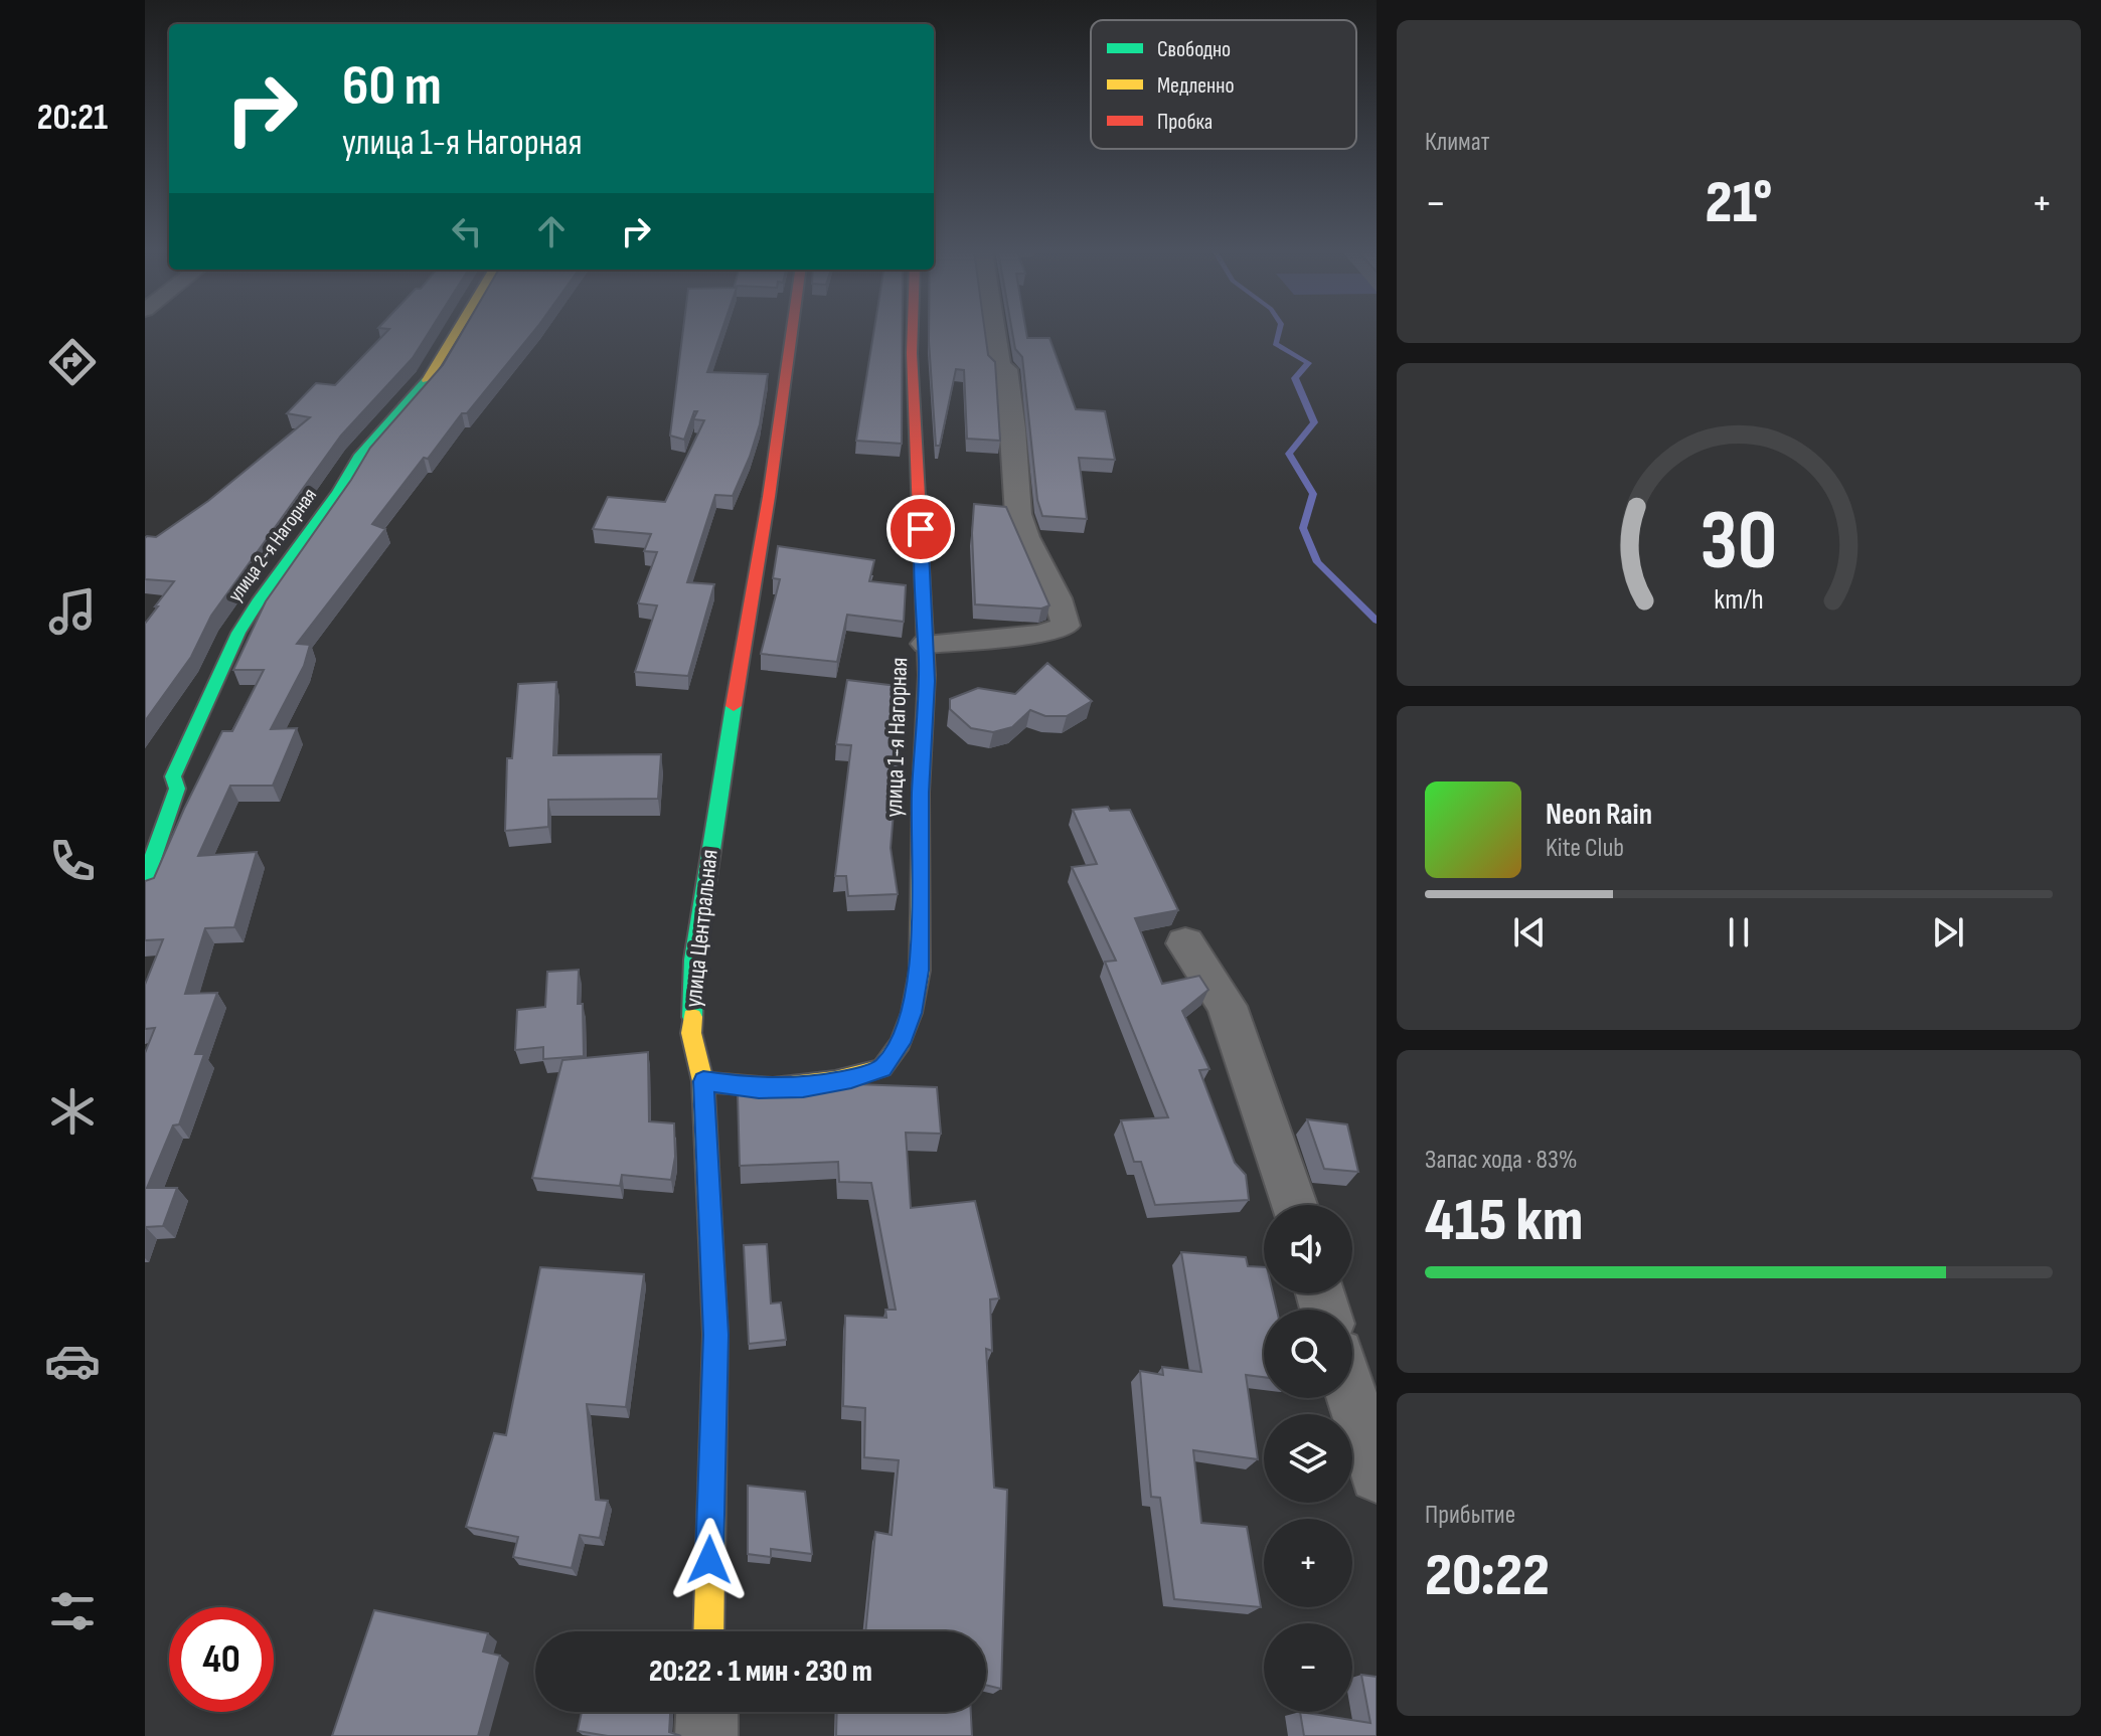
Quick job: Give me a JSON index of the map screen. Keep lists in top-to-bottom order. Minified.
{"streets":{"street":["улица 2-я Нагорная","улица 1-я Нагорная","улица Центральная"]},"crossings":[["улица 1-я Нагорная","улица Центральная"]],"legend":["Свободно","Медленно","Пробка"],"page":{"tabs":"20:21","tile":["Климат",["Запас хода · 83%","415 km"],["Прибытие","20:22"]],"turn":["60 m","улица 1-я Нагорная"],"heat":["−","21°","+"],"song":["Neon Rain","Kite Club"],"map_buttons":["+","−"],"limit":"40","trip":"20:22 · 1 мин · 230 m","gauge":["30","km/h"]}}
